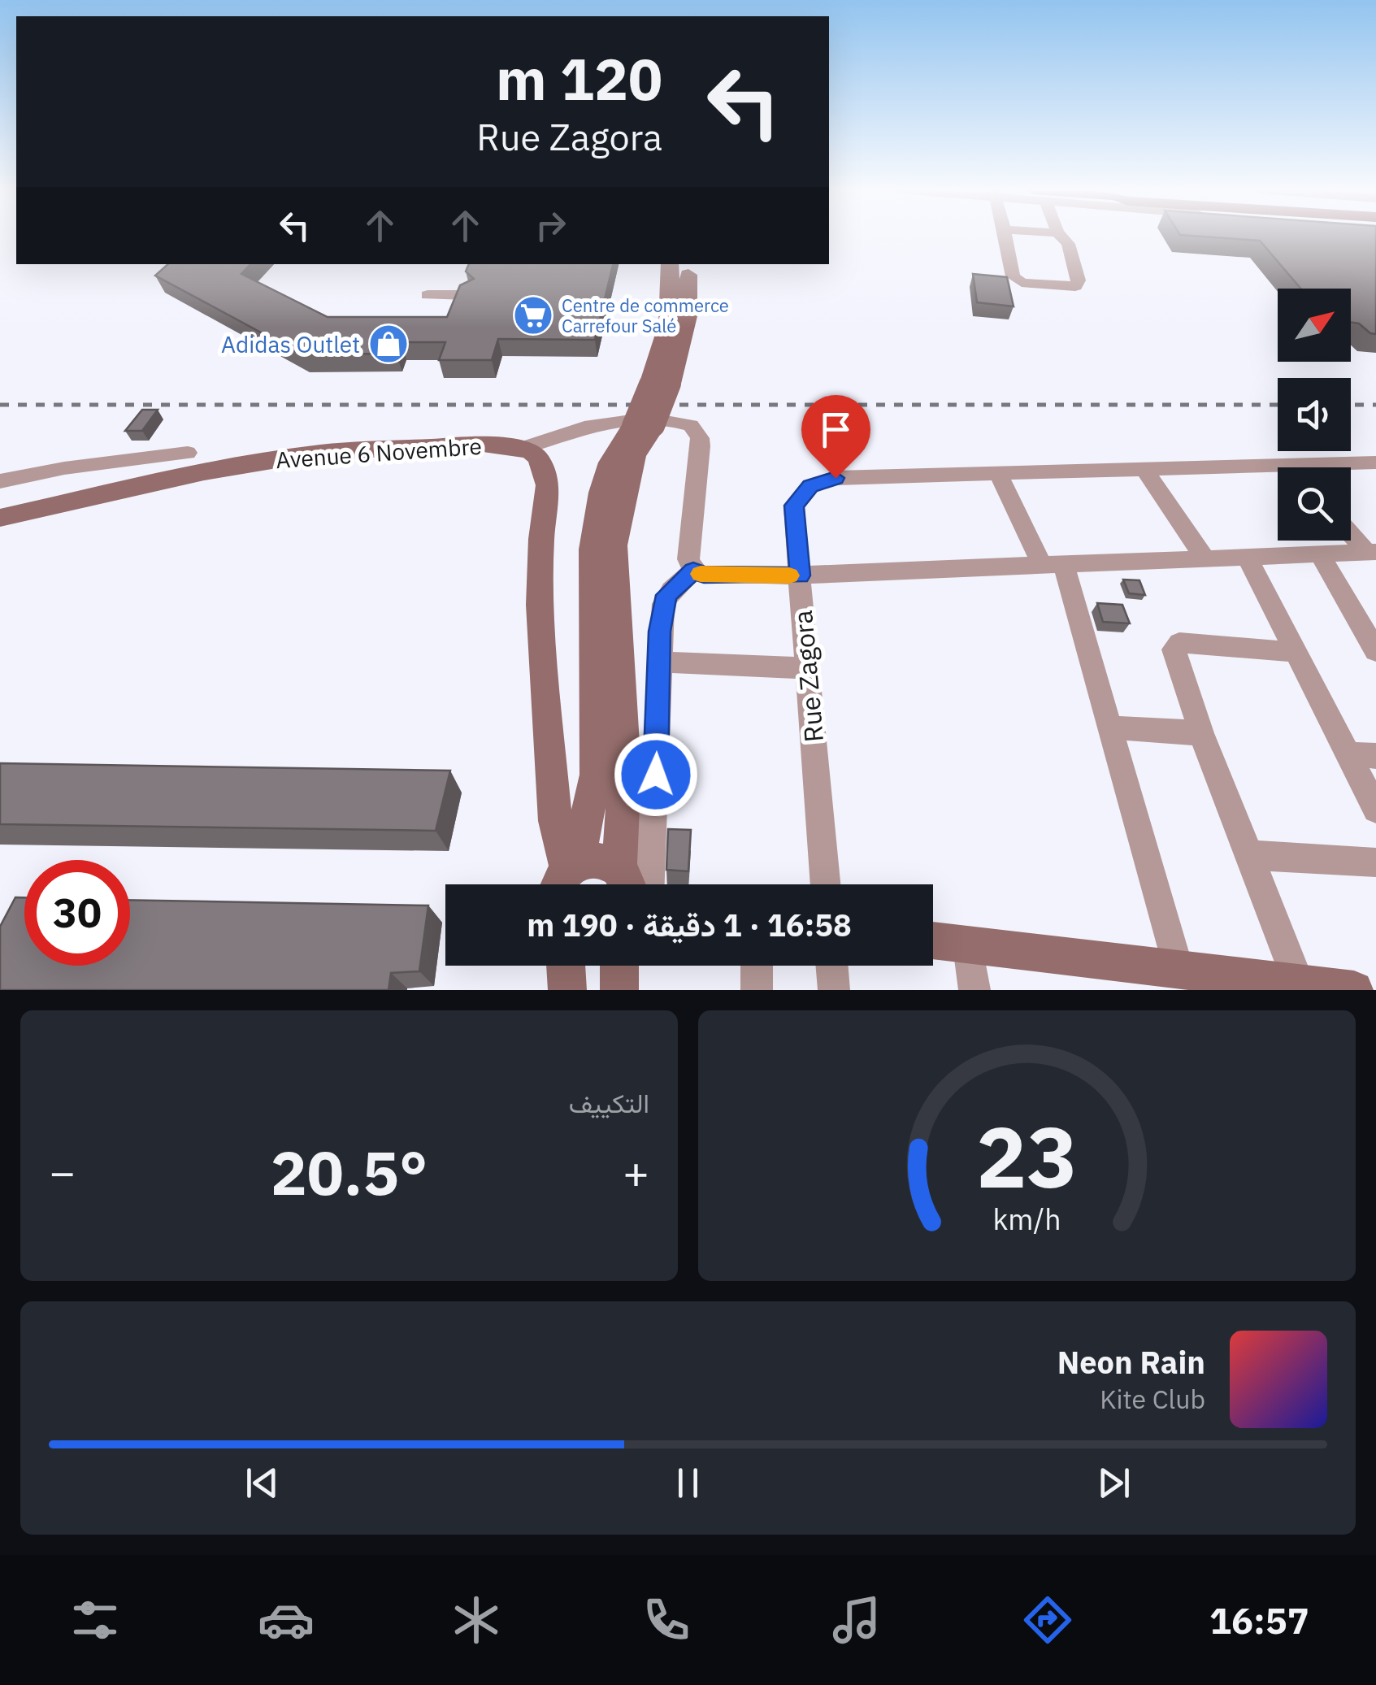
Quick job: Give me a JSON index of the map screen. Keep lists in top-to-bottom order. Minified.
{"streets":{"street":["Avenue 6 Novembre","Rue Zagora"]},"places":{"supermarket":["Centre de commerce Carrefour Salé"],"shop":["Adidas Outlet"]},"north":"top right","page":{"turn":["120 m","Rue Zagora"],"limit":"30","trip":"16:58 · 1 دقيقة · 190 m","tile":"التكييف","heat":["−","20.5°","+"],"song":["Neon Rain","Kite Club"],"tabs":"16:57","gauge":["23","km/h"]}}
